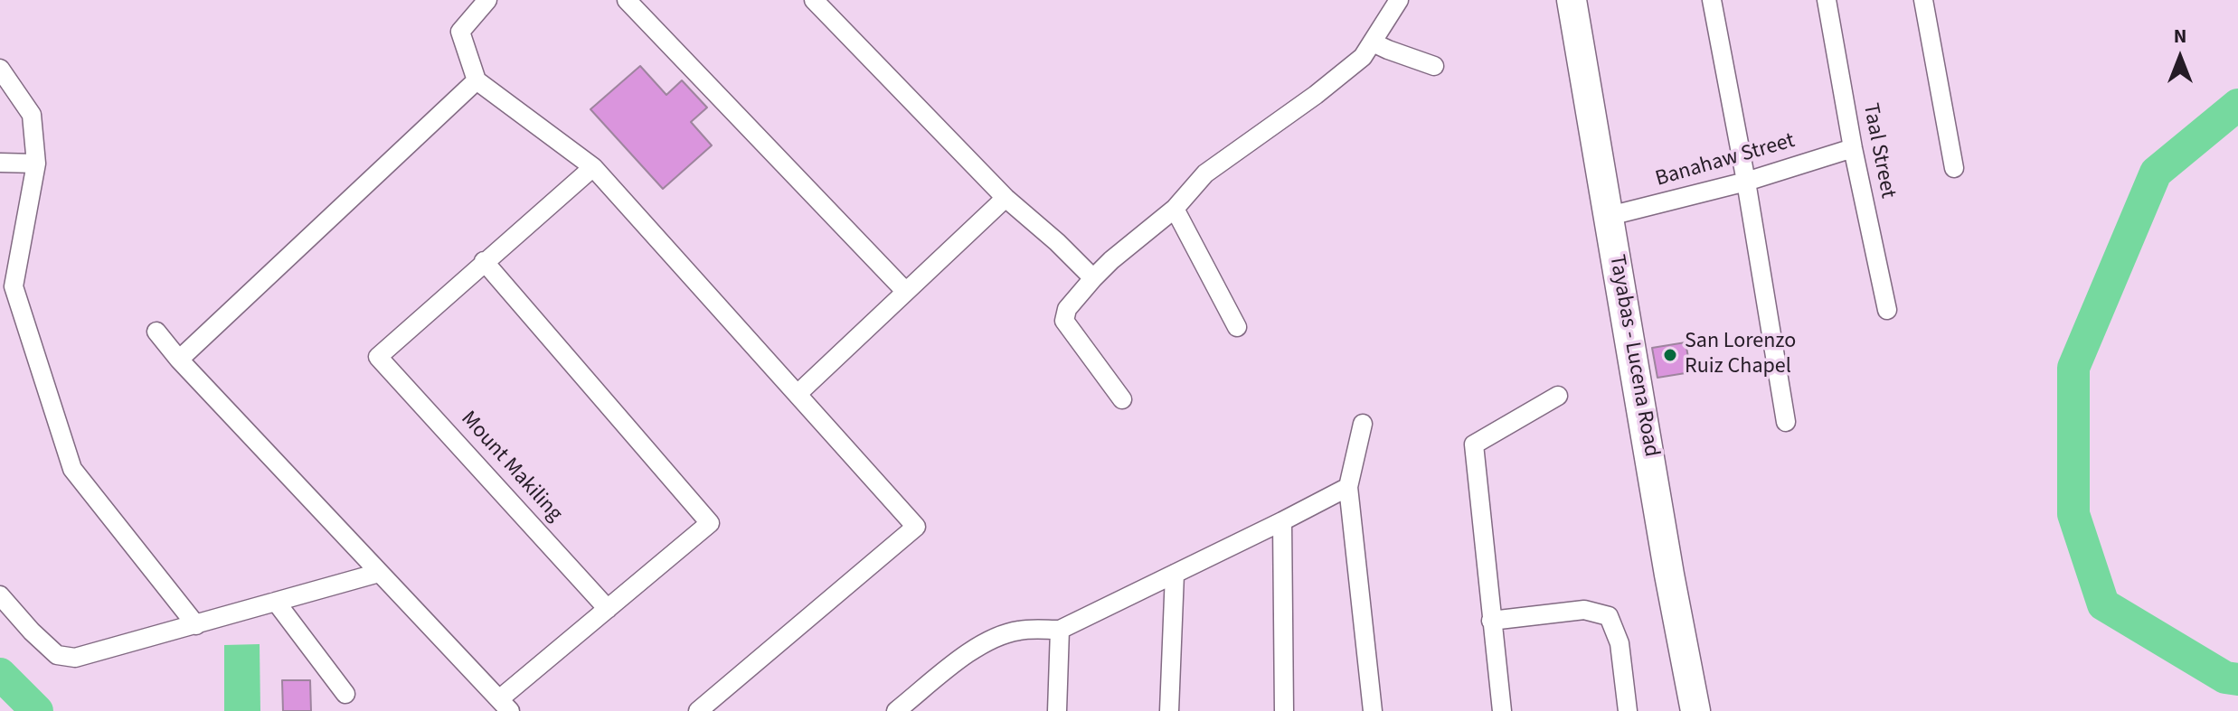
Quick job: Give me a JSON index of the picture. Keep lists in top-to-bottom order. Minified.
{"streets":{"main road":["Tayabas - Lucena Road"],"street":["Taal Street","Banahaw Street","Mount Makiling"]},"crossings":[["Taal Street","Banahaw Street"],["Banahaw Street","Tayabas - Lucena Road"]],"places":["San Lorenzo Ruiz Chapel"],"north":"top"}
